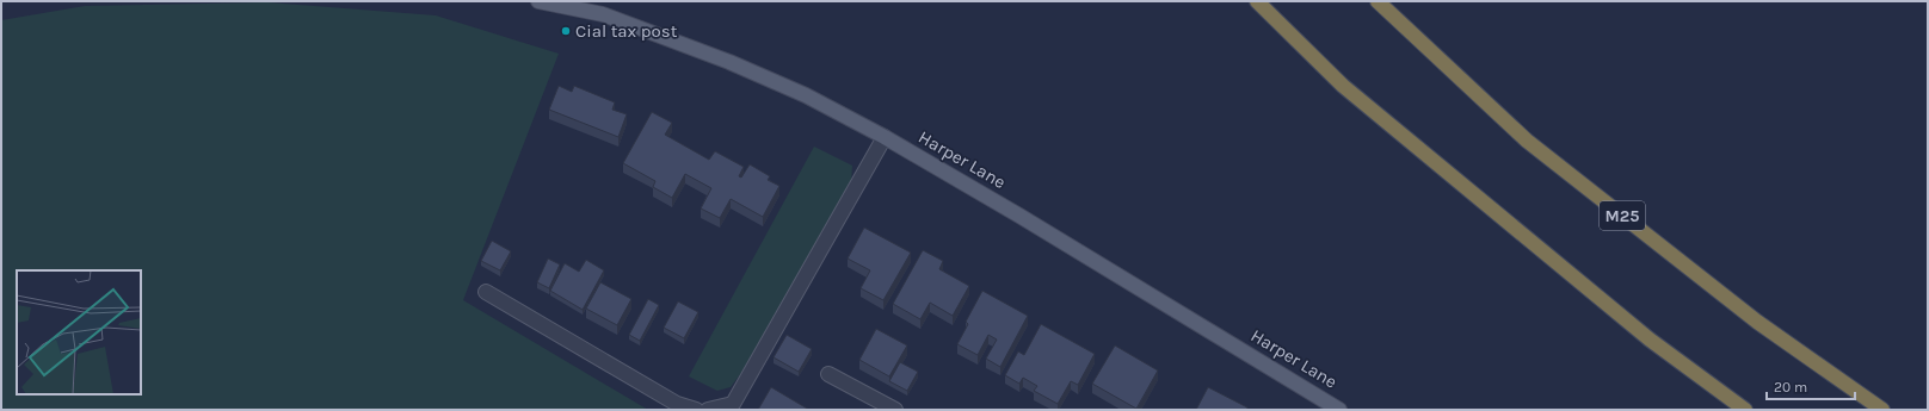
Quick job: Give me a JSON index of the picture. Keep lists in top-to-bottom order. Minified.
{"streets":{"highway":["M25"],"main road":["Harper Lane"]},"places":["Cial tax post"],"scale_bar":"20 m"}
